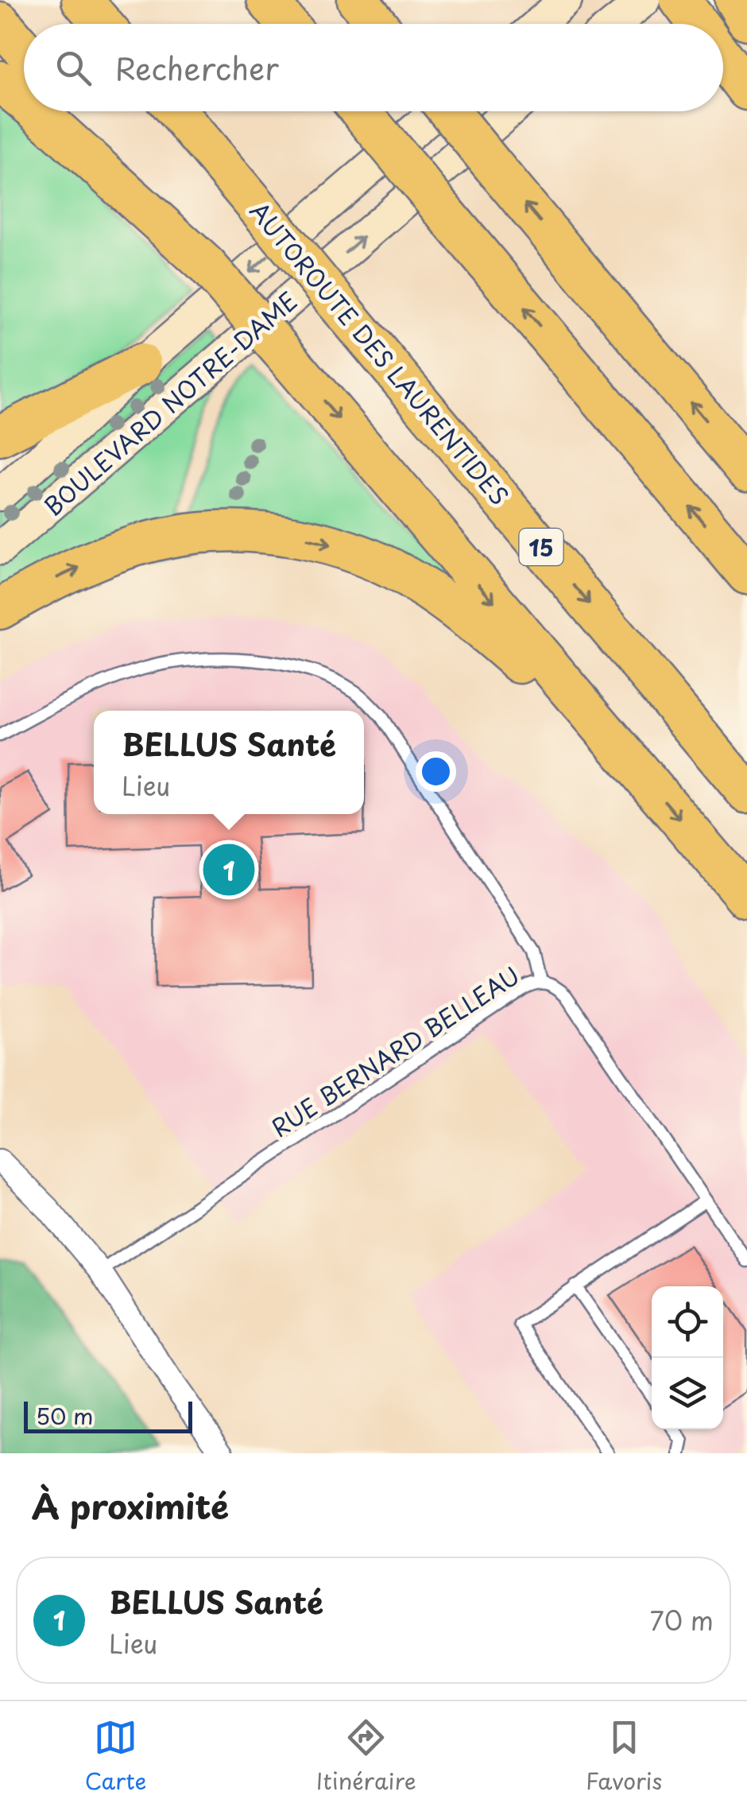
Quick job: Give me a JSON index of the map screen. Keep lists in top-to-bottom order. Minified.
{"streets":{"highway":["AUTOROUTE DES LAURENTIDES","15"],"street":["BOULEVARD NOTRE-DAME"],"lane":["RUE BERNARD BELLEAU"]},"scale_bar":"50 m","page":{"search":"Rechercher","popup":["BELLUS Santé","Lieu"],"pins":"1","scale":"50 m","heading":"À proximité","list":[{"mark":"1","name":"BELLUS Santé","note":"Lieu","value":"70 m"}],"nav":["Carte","Itinéraire","Favoris"]}}
